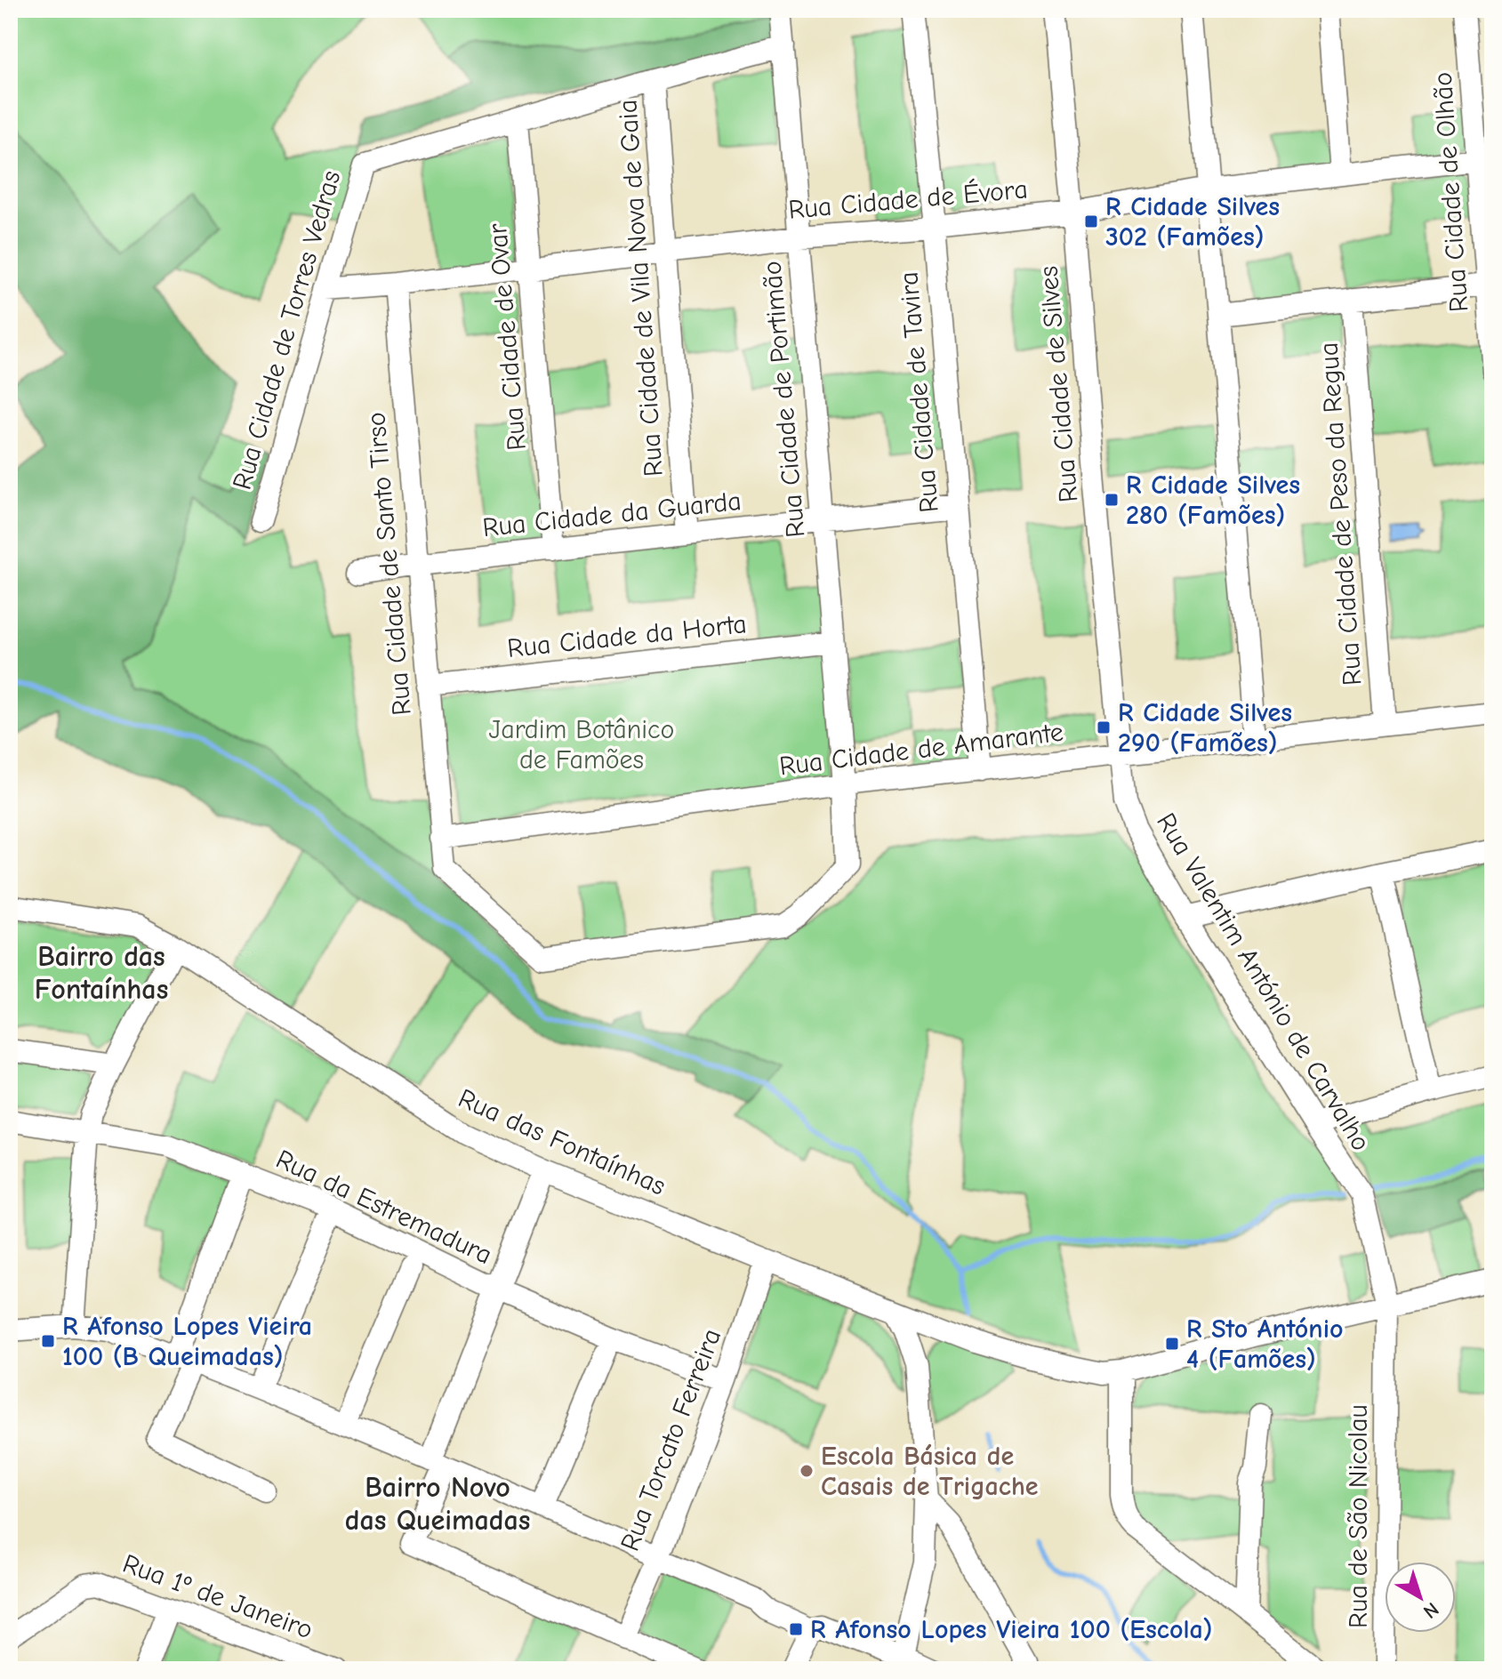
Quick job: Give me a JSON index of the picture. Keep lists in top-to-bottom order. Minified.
{"streets":{"street":["Rua Cidade de Olhão","Rua Cidade de Évora","Rua Cidade de Vila Nova de Gaia","Rua Cidade de Torres Vedras","Rua Cidade de Ovar","Rua Cidade de Silves","Rua Cidade de Tavira","Rua Cidade de Portimão","Rua Cidade da Guarda","Rua Cidade de Peso da Regua","Rua Cidade de Santo Tirso","Rua Cidade da Horta","Rua Cidade de Amarante","Rua Valentim António de Carvalho","Rua das Fontaínhas","Rua da Estremadura","Rua Torcato Ferreira","Rua de São Nicolau","Rua 1º de Janeiro"]},"crossings":[["Rua Cidade de Olhão","Rua Cidade de Évora"],["Rua Cidade de Évora","Rua Cidade de Vila Nova de Gaia"],["Rua Cidade de Évora","Rua Cidade de Torres Vedras"],["Rua Cidade de Évora","Rua Cidade de Ovar"],["Rua Cidade de Évora","Rua Cidade de Silves"],["Rua Cidade de Évora","Rua Cidade de Tavira"],["Rua Cidade de Évora","Rua Cidade de Portimão"],["Rua Cidade de Évora","Rua Cidade de Santo Tirso"],["Rua Cidade de Vila Nova de Gaia","Rua Cidade de Torres Vedras"],["Rua Cidade de Vila Nova de Gaia","Rua Cidade da Guarda"],["Rua Cidade de Torres Vedras","Rua Cidade de Ovar"],["Rua Cidade de Torres Vedras","Rua Cidade de Portimão"],["Rua Cidade de Ovar","Rua Cidade da Guarda"],["Rua Cidade de Silves","Rua Cidade de Amarante"],["Rua Cidade de Silves","Rua Valentim António de Carvalho"],["Rua Cidade de Tavira","Rua Cidade da Guarda"],["Rua Cidade de Tavira","Rua Cidade de Amarante"],["Rua Cidade de Portimão","Rua Cidade da Guarda"],["Rua Cidade de Portimão","Rua Cidade de Santo Tirso"],["Rua Cidade de Portimão","Rua Cidade da Horta"],["Rua Cidade de Portimão","Rua Cidade de Amarante"],["Rua Cidade da Guarda","Rua Cidade de Santo Tirso"],["Rua Cidade de Peso da Regua","Rua Cidade de Amarante"],["Rua Cidade de Santo Tirso","Rua Cidade da Horta"],["Rua Cidade de Santo Tirso","Rua Cidade de Amarante"],["Rua Cidade de Amarante","Rua Valentim António de Carvalho"],["Rua Valentim António de Carvalho","Rua de São Nicolau"],["Rua das Fontaínhas","Rua Torcato Ferreira"],["Rua das Fontaínhas","Rua de São Nicolau"],["Rua da Estremadura","Rua Torcato Ferreira"]],"districts":["Bairro das Fontaínhas","Bairro Novo das Queimadas"],"parks":["Jardim Botânico de Famões"],"places":{"transit":["R Cidade Silves 302 (Famões)","R Cidade Silves 280 (Famões)","R Cidade Silves 290 (Famões)","R Afonso Lopes Vieira 100 (B Queimadas)","R Sto António 4 (Famões)","R Afonso Lopes Vieira 100 (Escola)"],"other":["Escola Básica de Casais de Trigache"]},"north":"bottom right"}
